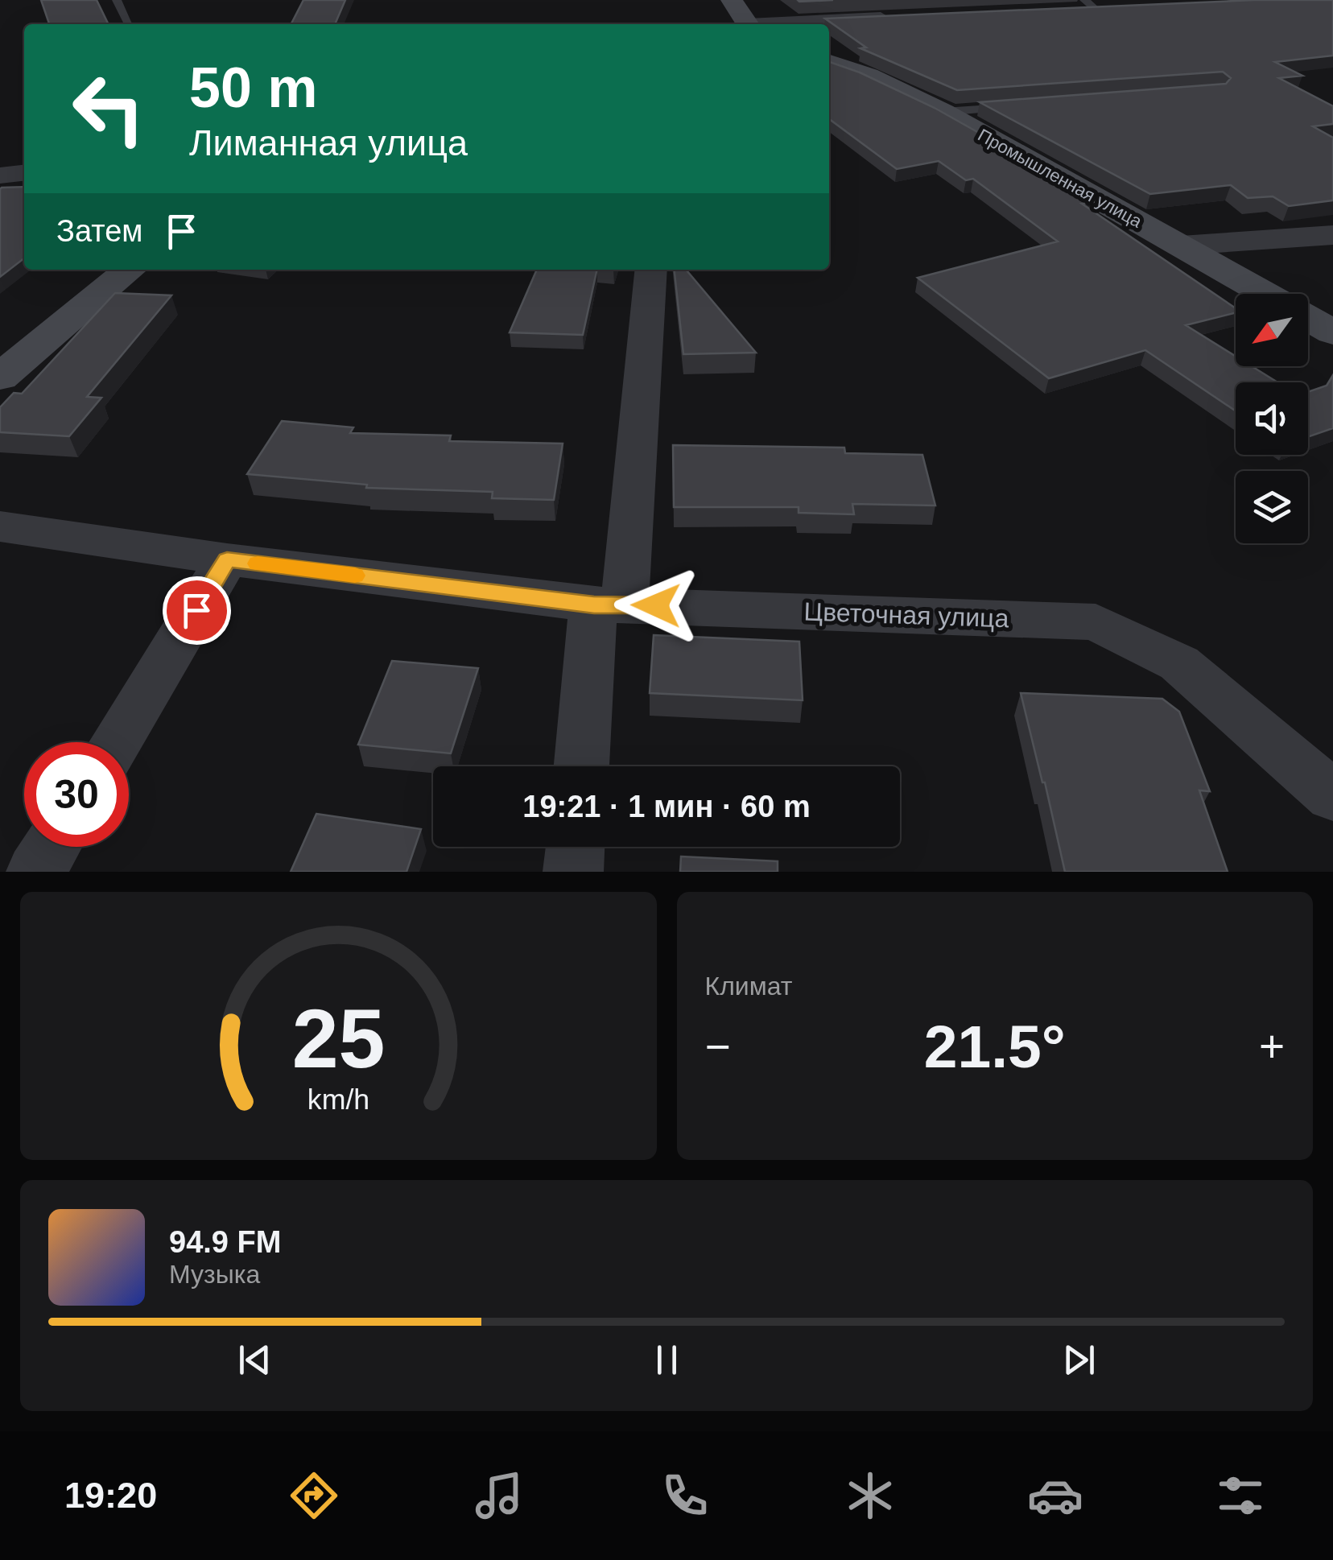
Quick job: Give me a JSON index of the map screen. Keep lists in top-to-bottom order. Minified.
{"streets":{"street":["Промышленная улица","Цветочная улица"]},"north":"bottom left","page":{"turn":["50 m","Лиманная улица"],"then":"Затем","limit":"30","trip":"19:21 · 1 мин · 60 m","tile":"Климат","heat":["−","21.5°","+"],"song":["94.9 FM","Музыка"],"tabs":"19:20","gauge":["25","km/h"]}}
